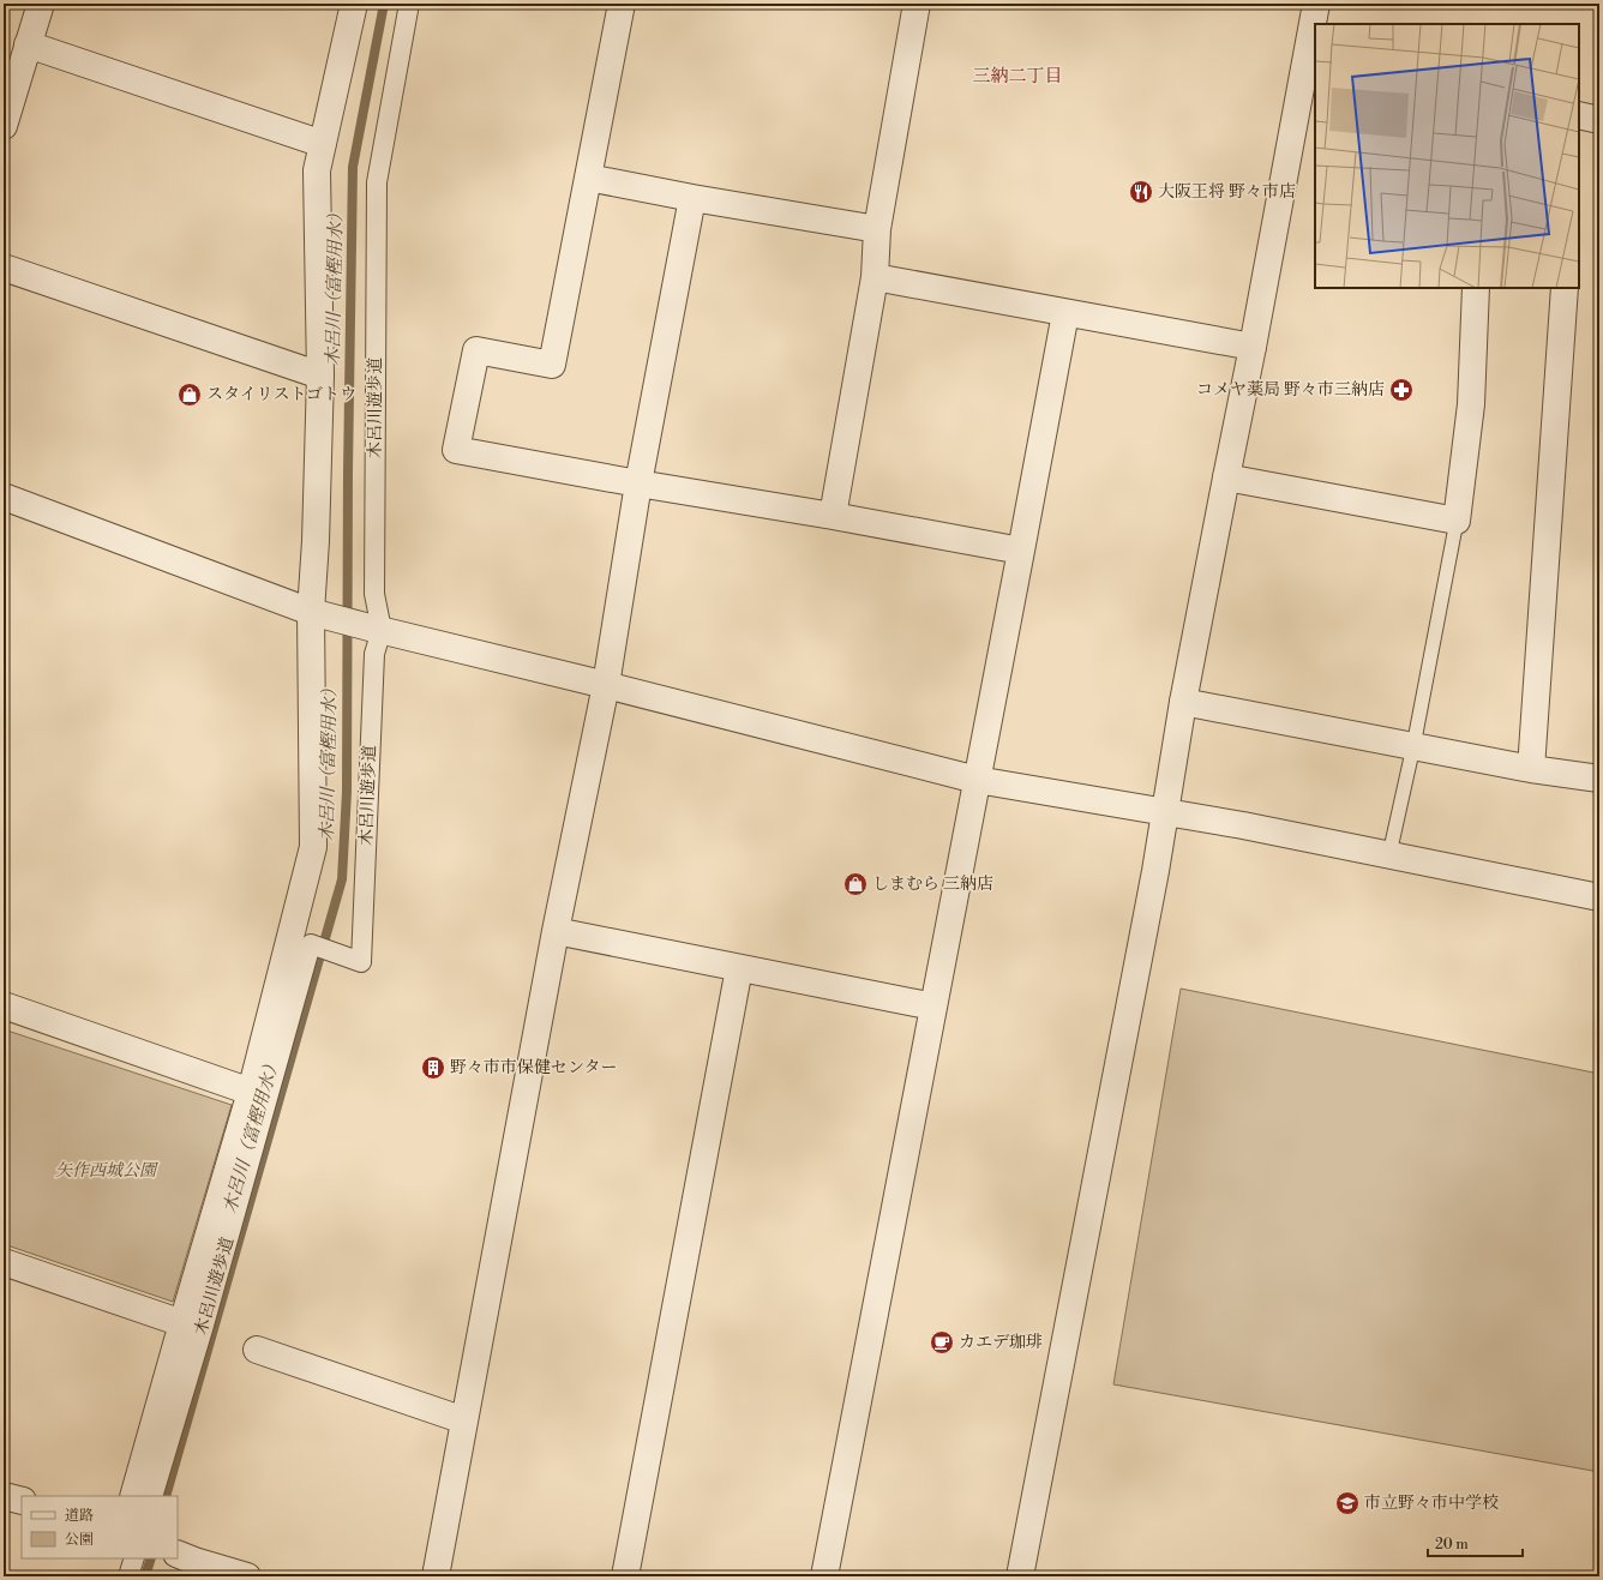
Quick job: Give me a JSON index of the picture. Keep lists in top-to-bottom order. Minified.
{"streets":{"street":["木呂川遊歩道"]},"districts":["三納二丁目"],"water":["木呂川（富樫用水）"],"parks":["矢作西城公園"],"places":{"restaurant":["大阪王将 野々市店"],"pharmacy":["コメヤ薬局 野々市三納店"],"shop":["スタイリストゴトウ","しまむら 三納店"],"building":["野々市市保健センター"],"cafe":["カエデ珈琲"],"school or university":["市立野々市中学校"]},"legend":["道路","公園"],"scale_bar":"20 m"}
